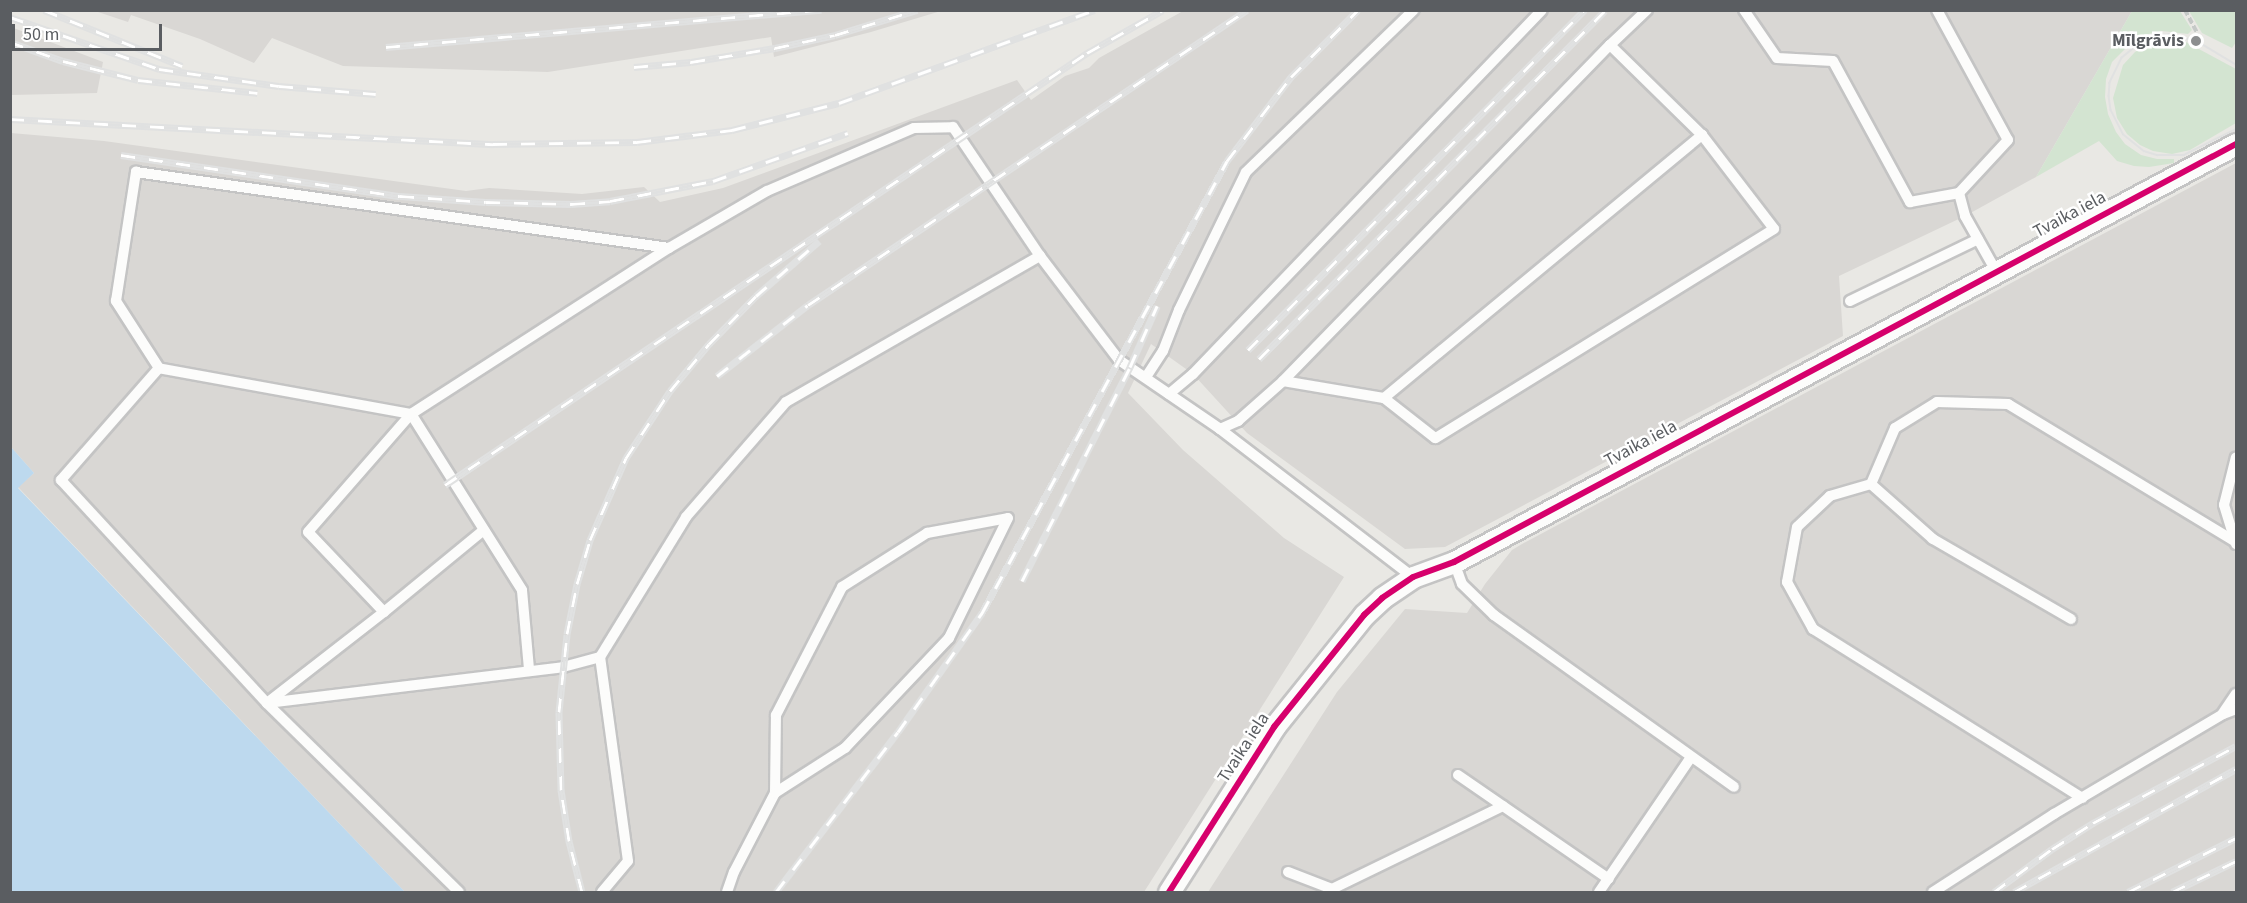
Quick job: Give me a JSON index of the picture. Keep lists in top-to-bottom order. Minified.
{"streets":{"street":["Tvaika iela"]},"places":["Mīlgrāvis"],"scale_bar":"50 m"}
